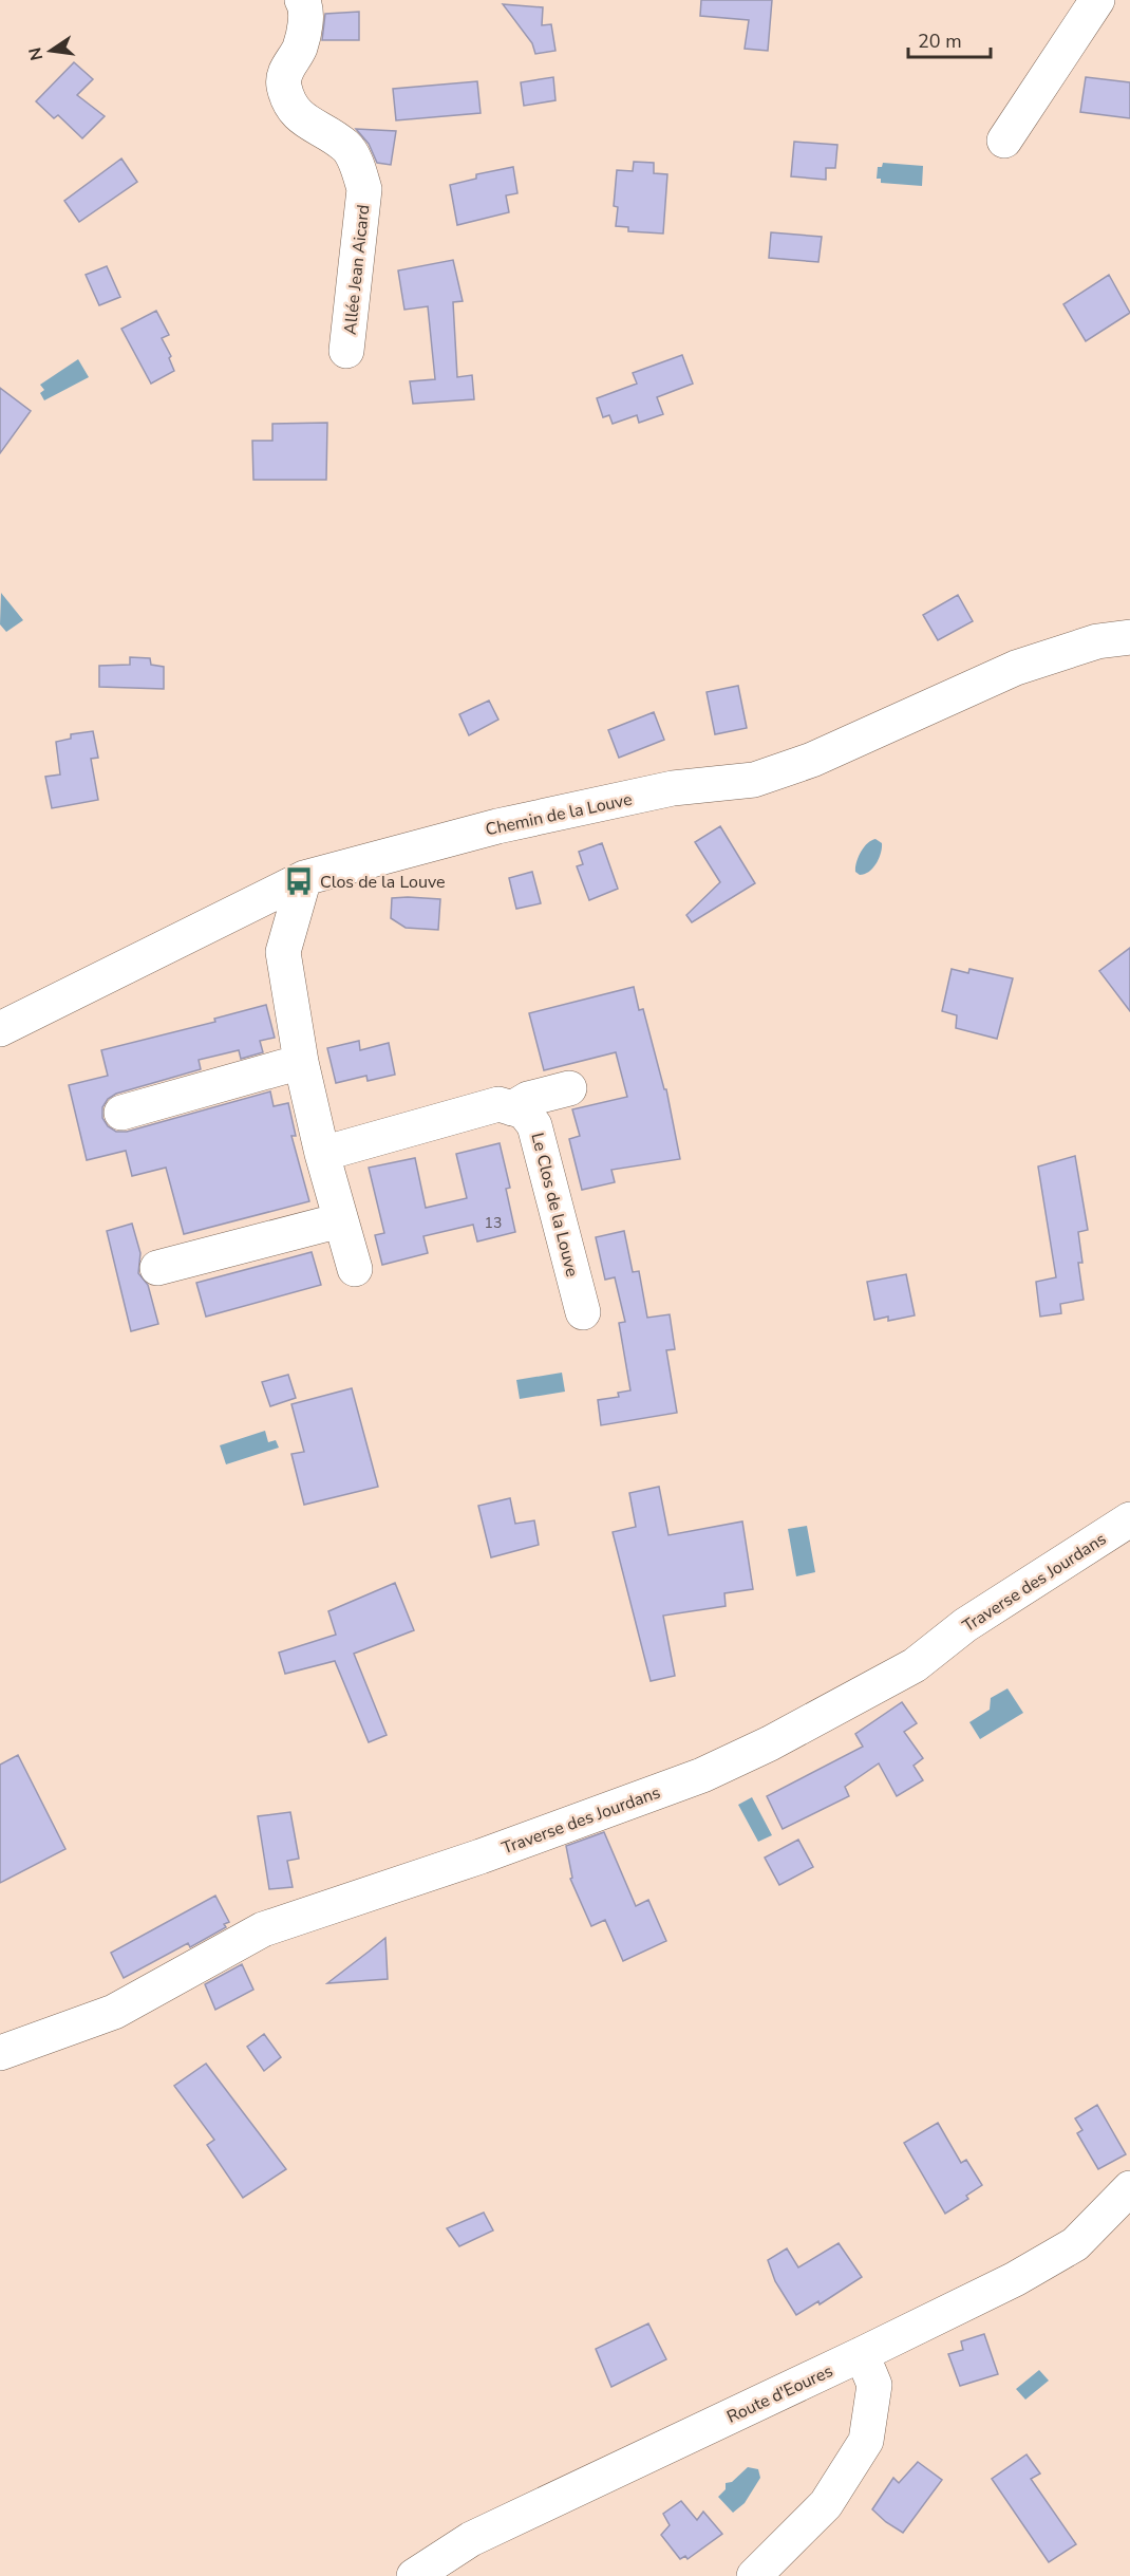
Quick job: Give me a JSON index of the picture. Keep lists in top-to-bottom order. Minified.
{"streets":{"street":["Allée Jean Aicard","Chemin de la Louve","Le Clos de la Louve","Traverse des Jourdans","Route d'Eoures"]},"places":{"bus stop":["Clos de la Louve"]},"house_numbers":["13"],"scale_bar":"20 m","north":"left"}
